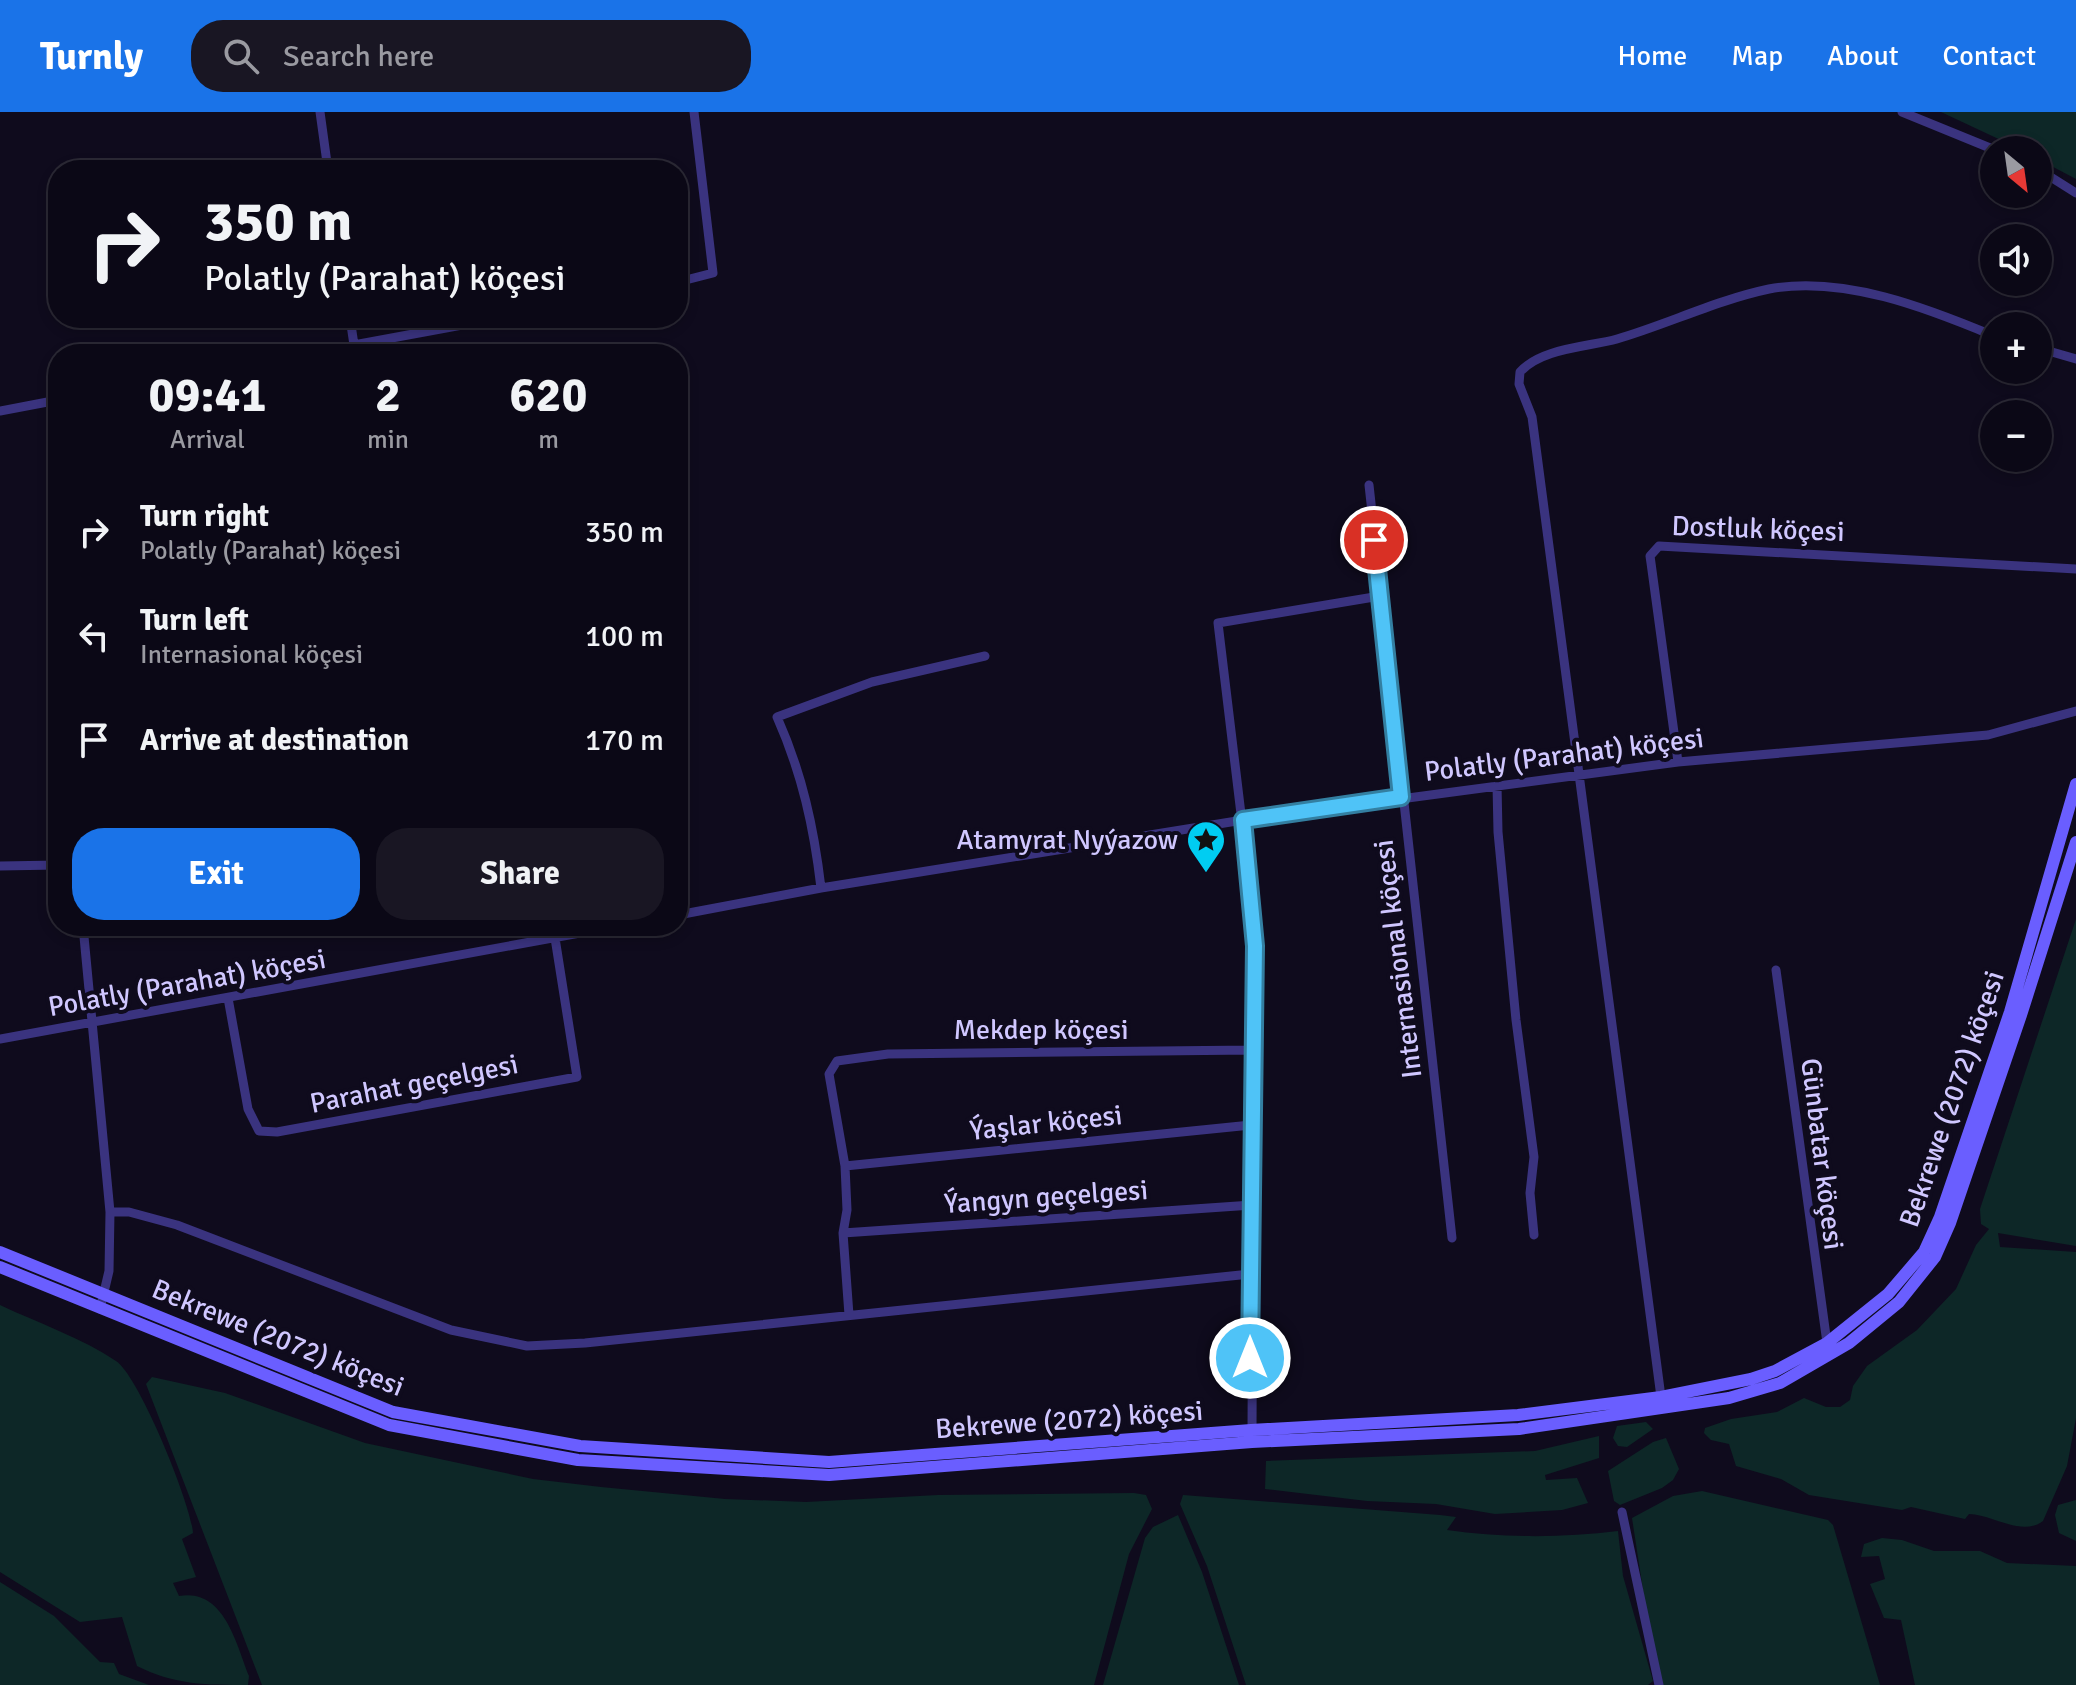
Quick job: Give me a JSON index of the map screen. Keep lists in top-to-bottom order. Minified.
{"streets":{"main road":["Bekrewe (2072) köçesi"],"street":["Dostluk köçesi","Polatly (Parahat) köçesi","Internasional köçesi","Mekdep köçesi","Parahat geçelgesi","Ýaşlar köçesi","Günbatar köçesi","Ýangyn geçelgesi"]},"crossings":[["Dostluk köçesi","Polatly (Parahat) köçesi"],["Polatly (Parahat) köçesi","Internasional köçesi"],["Polatly (Parahat) köçesi","Parahat geçelgesi"],["Mekdep köçesi","Ýaşlar köçesi"],["Bekrewe (2072) köçesi","Günbatar köçesi"]],"places":{"place":["Atamyrat Nyýazow"]},"north":"bottom right","page":{"header":"Turnly","search":"Search here","nav":["Home","Map","About","Contact"],"map_buttons":["+","−"],"turn":["350 m","Polatly (Parahat) köçesi"],"eta":["09:41","Arrival","2","min","620","m"],"list":[{"name":"Turn right","note":"Polatly (Parahat) köçesi","value":"350 m"},{"name":"Turn left","note":"Internasional köçesi","value":"100 m"},{"name":"Arrive at destination","value":"170 m"}],"buttons":["Exit","Share"]}}
